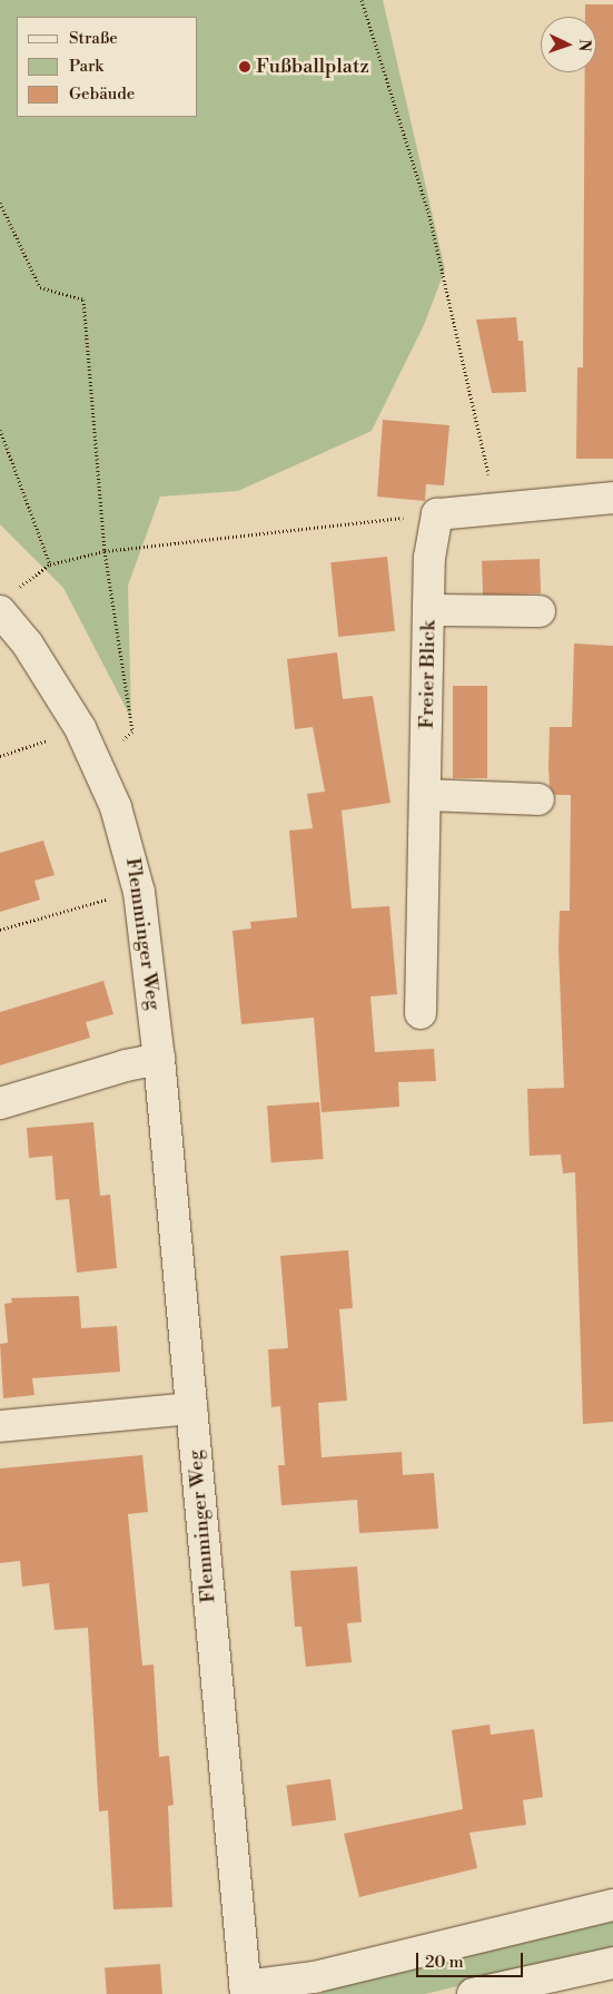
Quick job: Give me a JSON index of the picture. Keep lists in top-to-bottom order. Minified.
{"streets":{"street":["Freier Blick","Flemminger Weg"]},"places":["Fußballplatz"],"legend":["Straße","Park","Gebäude"],"scale_bar":"20 m","north":"right"}
